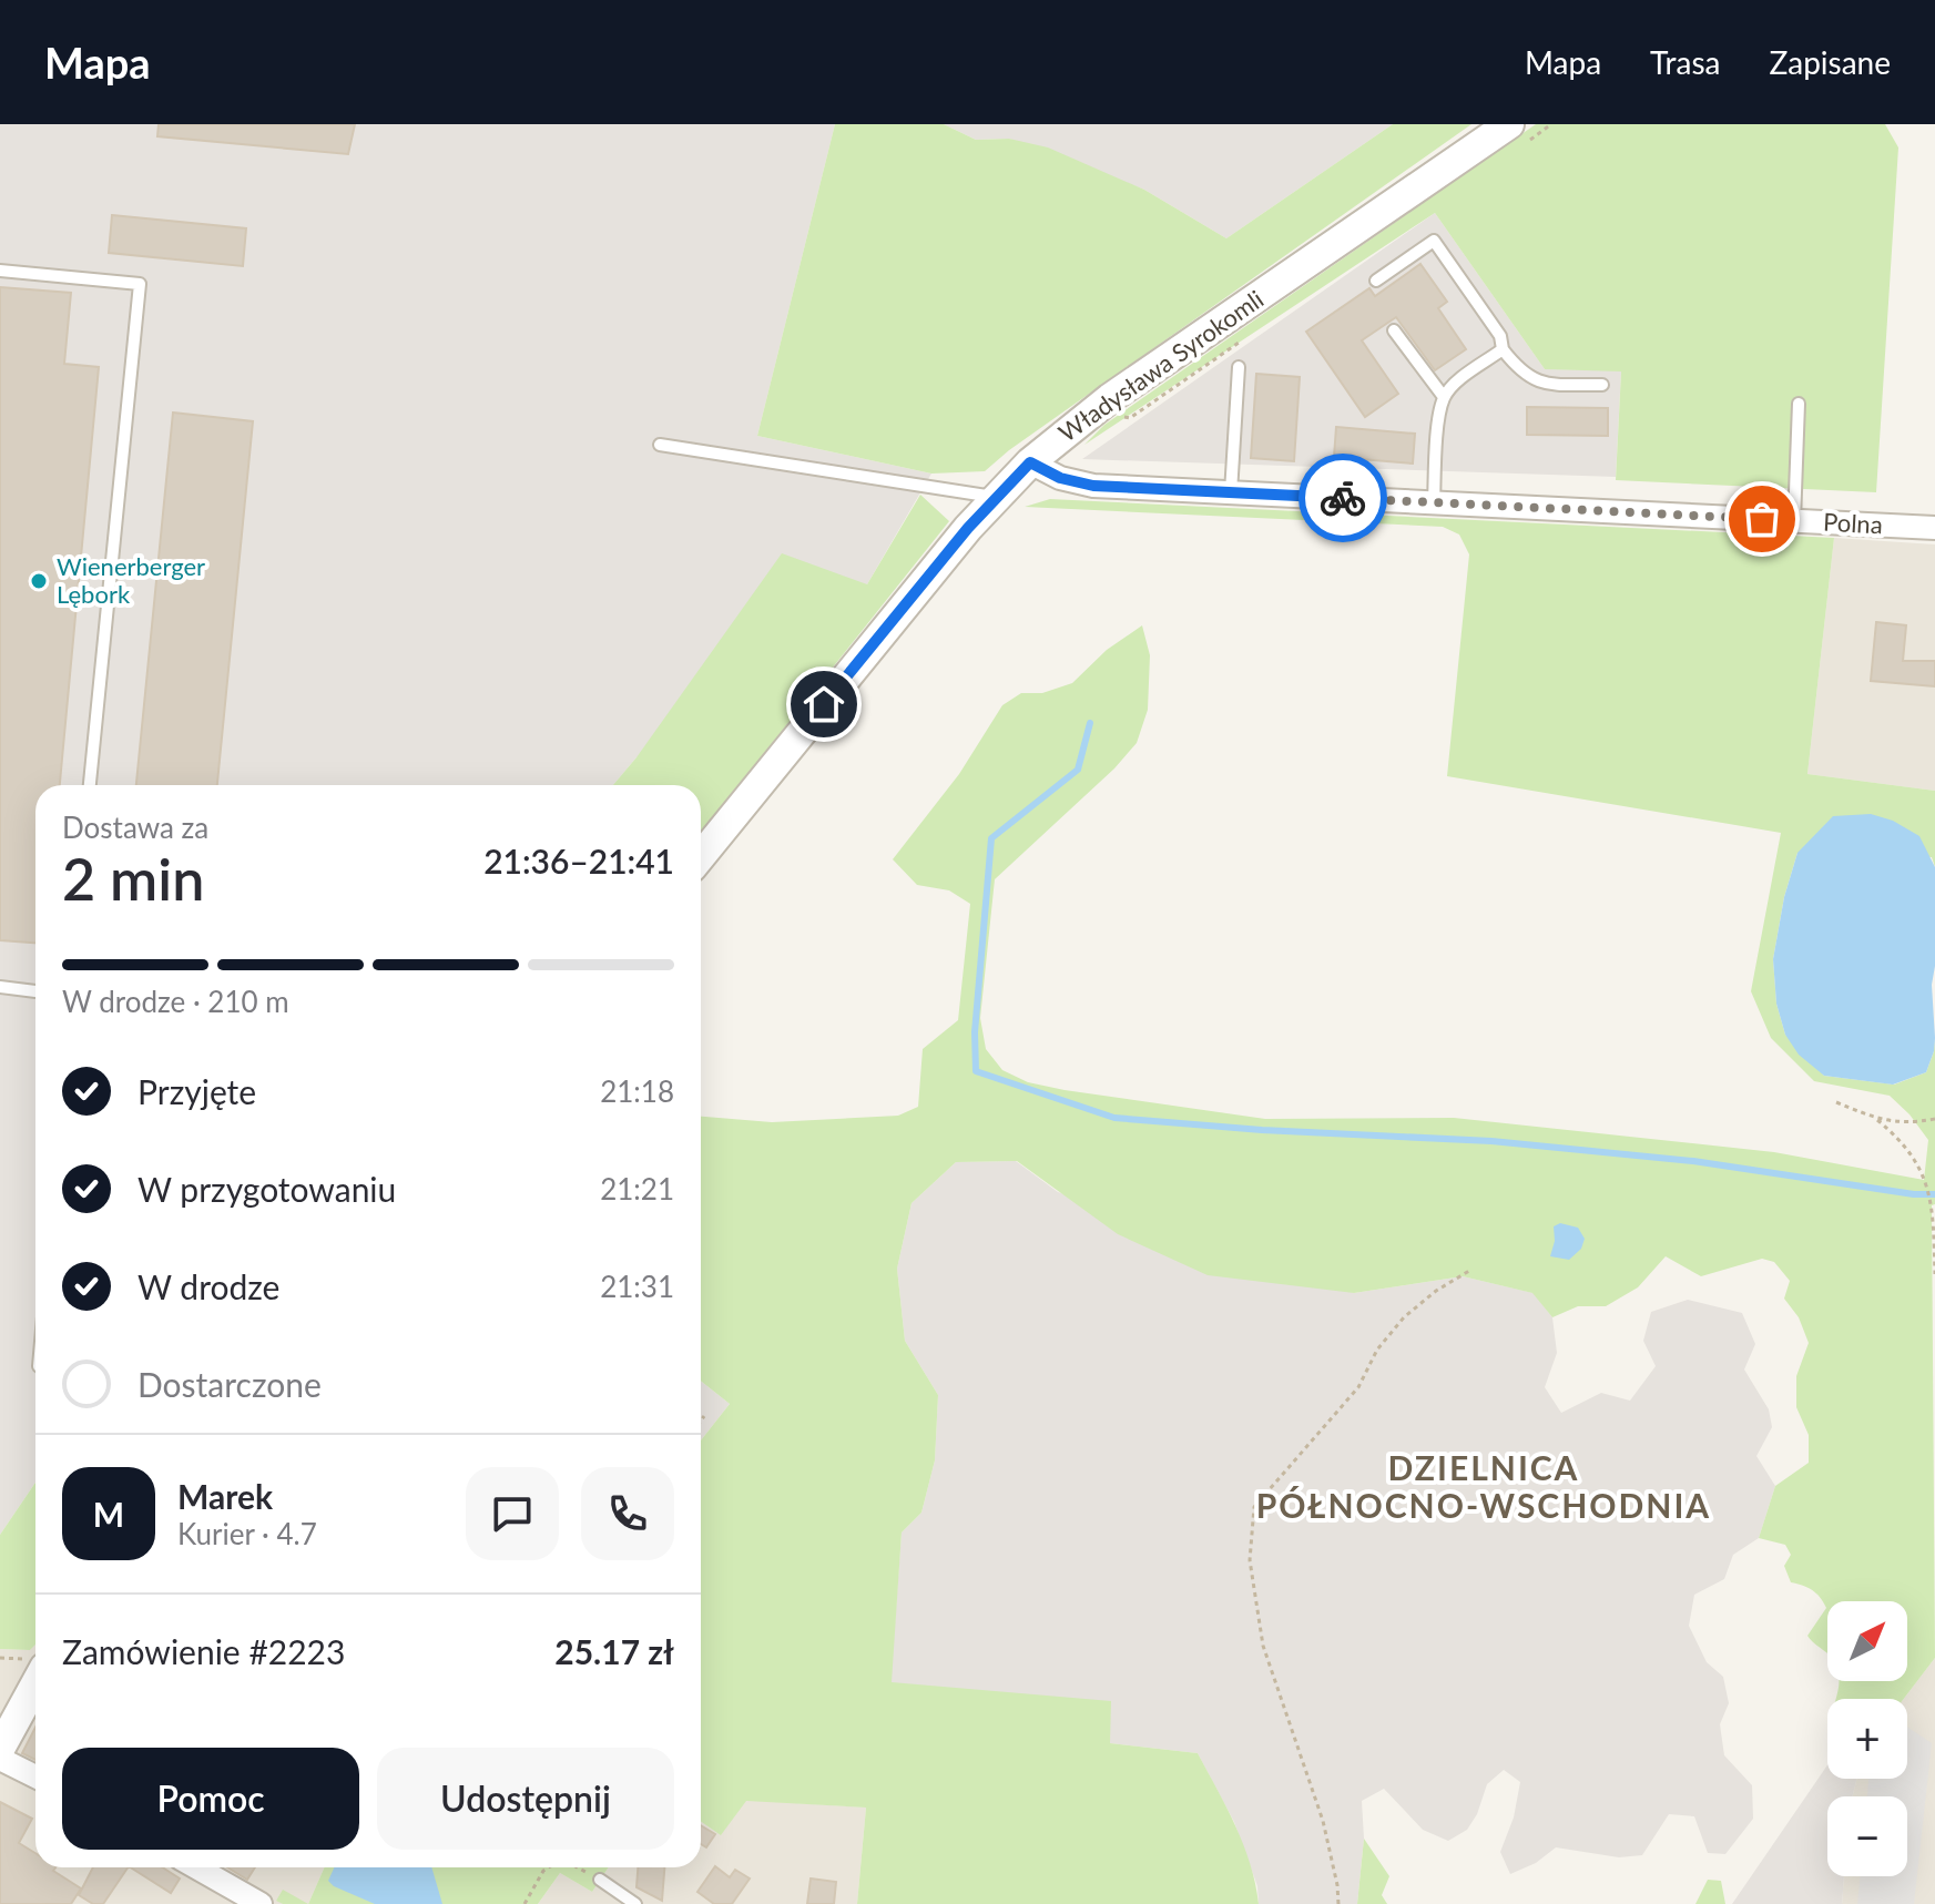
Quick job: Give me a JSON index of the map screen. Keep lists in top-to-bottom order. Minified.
{"streets":{"street":["Władysława Syrokomli","Polna"]},"crossings":[["Władysława Syrokomli","Polna"]],"districts":["DZIELNICA PÓŁNOCNO-WSCHODNIA"],"places":["Wienerberger Lębork"],"north":"top right","page":{"header":"Mapa","nav":["Mapa","Trasa","Zapisane"],"heading":["2 min","Dostawa za","21:36–21:41"],"panel":["Marek","Kurier · 4.7","Zamówienie #2223","25.17 zł"],"bar":"W drodze · 210 m","list":[["Przyjęte","21:18"],["W przygotowaniu","21:21"],["W drodze","21:31"],"Dostarczone"],"round":"M","map_buttons":["+","−"],"buttons":["Pomoc","Udostępnij"]}}
